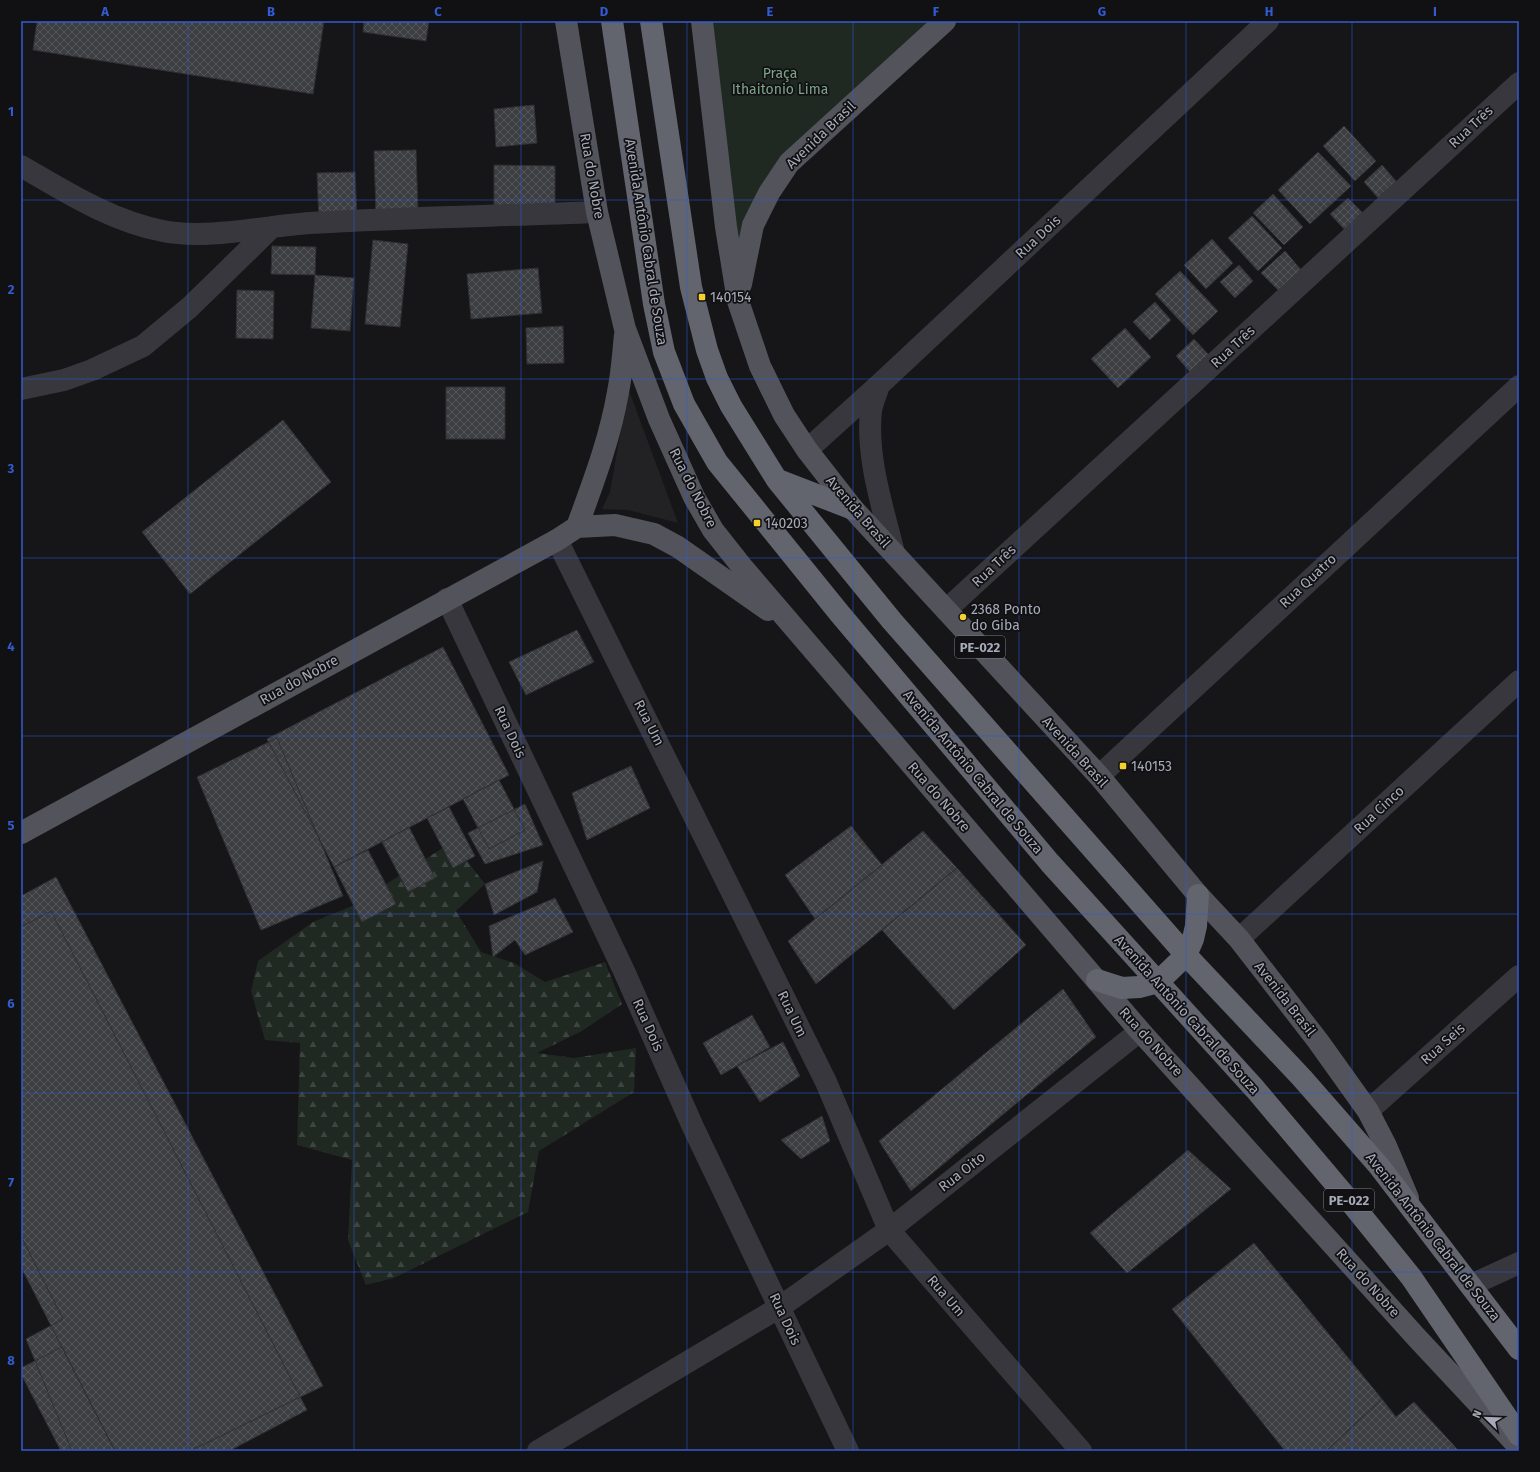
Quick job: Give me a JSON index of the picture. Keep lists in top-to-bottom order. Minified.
{"streets":{"highway":["Avenida Antônio Cabral de Souza","PE-022"],"main road":["Avenida Brasil","Rua do Nobre"],"street":["Rua Três","Rua Dois","Rua Quatro","Rua Um","Rua Cinco","Rua Seis","Rua Oito"]},"crossings":[["Rua Três","Avenida Brasil"],["Avenida Brasil","Rua Dois"],["Avenida Brasil","Avenida Antônio Cabral de Souza"],["Avenida Brasil","Rua Quatro"],["Avenida Brasil","Rua Cinco"],["Avenida Brasil","Rua Seis"],["Rua do Nobre","Rua Dois"],["Rua do Nobre","Rua Um"],["Rua do Nobre","Rua Oito"],["Rua Dois","Rua Oito"],["Rua Um","Rua Oito"]],"parks":["Praça Ithaitonio Lima"],"places":{"transit":["140154","140203","140153"],"other":["2368 Ponto do Giba"]},"north":"top left","grid":{"columns":["A","B","C","D","E","F","G","H","I"],"rows":["1","2","3","4","5","6","7","8"]}}
